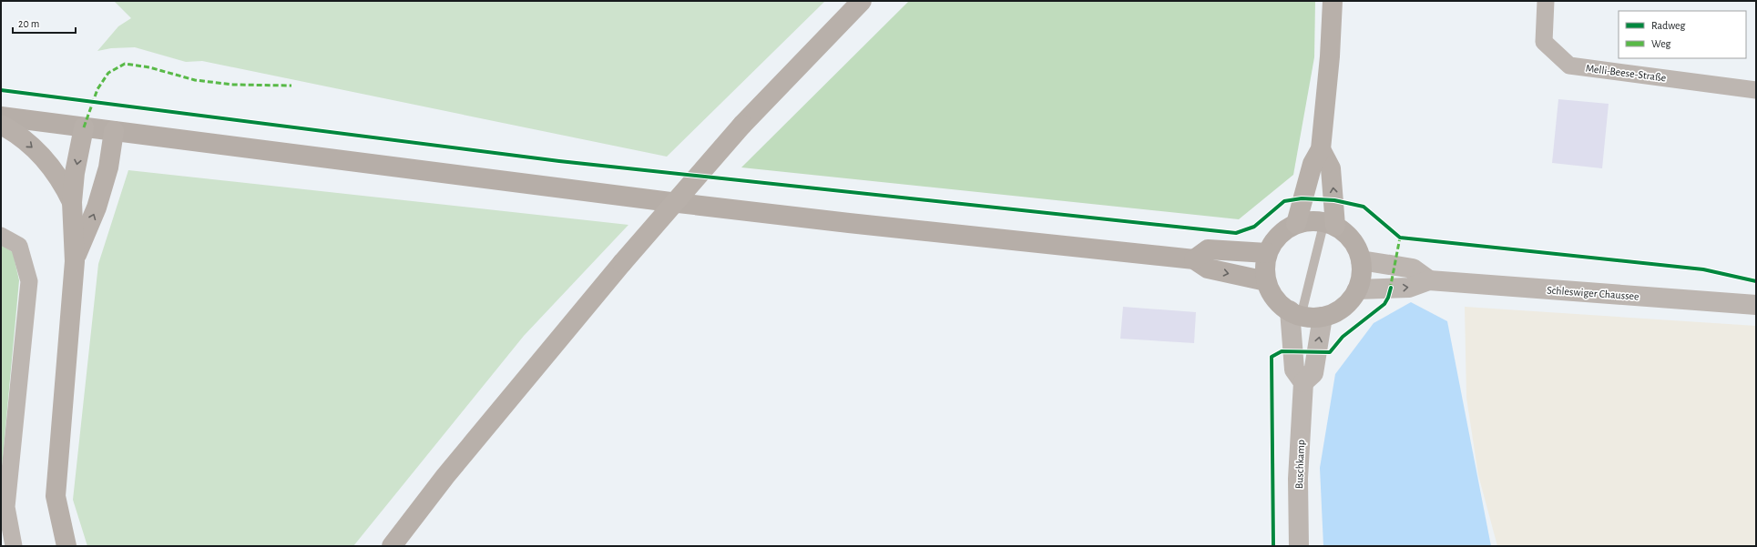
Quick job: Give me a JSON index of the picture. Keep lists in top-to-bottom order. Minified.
{"streets":{"street":["Melli-Beese-Straße","Schleswiger Chaussee","Buschkamp"]},"legend":["Radweg","Weg"],"scale_bar":"20 m"}
